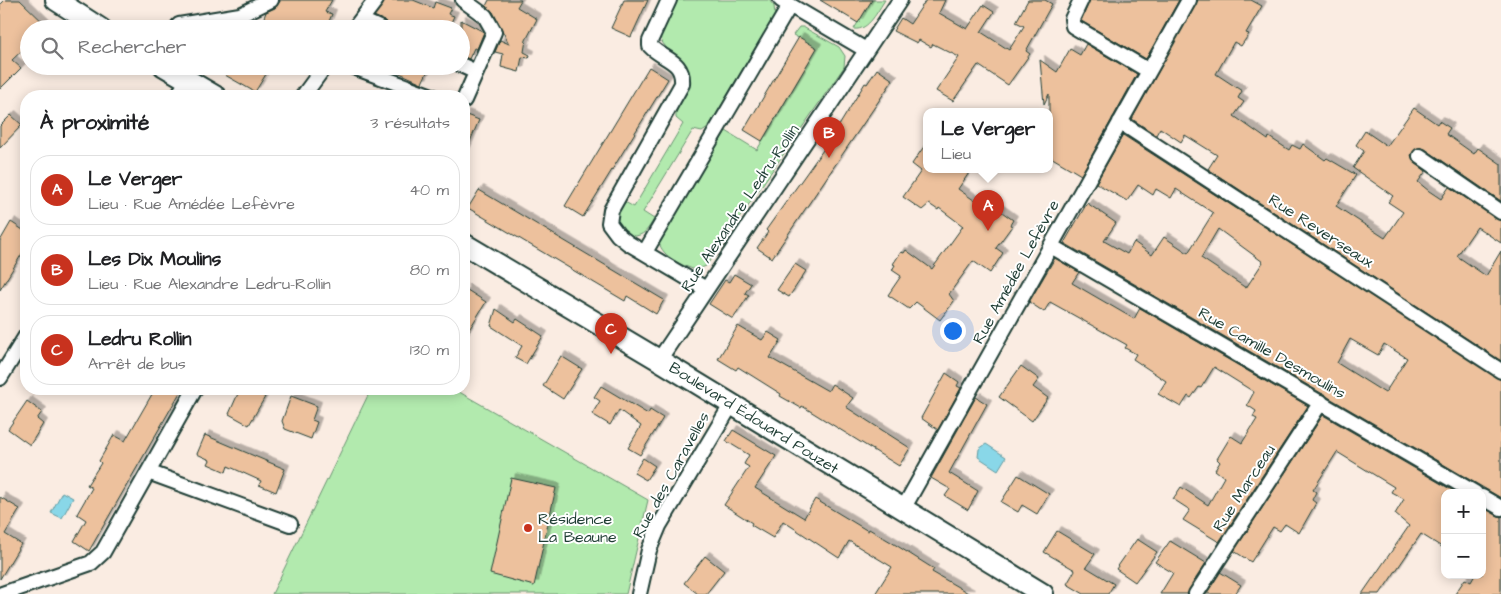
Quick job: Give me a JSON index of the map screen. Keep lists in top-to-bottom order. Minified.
{"streets":{"street":["Rue Alexandre Ledru-Rollin","Rue Reverseaux","Rue Amédée Lefèvre","Rue Camille Desmoulins","Boulevard Édouard Pouzet","Rue des Caravelles","Rue Marceau"]},"crossings":[["Rue Alexandre Ledru-Rollin","Boulevard Édouard Pouzet"],["Rue Reverseaux","Rue Amédée Lefèvre"],["Rue Amédée Lefèvre","Rue Camille Desmoulins"],["Rue Amédée Lefèvre","Boulevard Édouard Pouzet"],["Rue Camille Desmoulins","Rue Marceau"],["Boulevard Édouard Pouzet","Rue des Caravelles"]],"places":["Résidence La Beaune"],"page":{"search":"Rechercher","heading":["À proximité","3 résultats"],"popup":["Le Verger","Lieu"],"pins":["B","A","C"],"list":[{"mark":"A","name":"Le Verger","note":"Lieu · Rue Amédée Lefèvre","value":"40 m"},{"mark":"B","name":"Les Dix Moulins","note":"Lieu · Rue Alexandre Ledru-Rollin","value":"80 m"},{"mark":"C","name":"Ledru Rollin","note":"Arrêt de bus","value":"130 m"}],"map_buttons":["+","−"]}}
